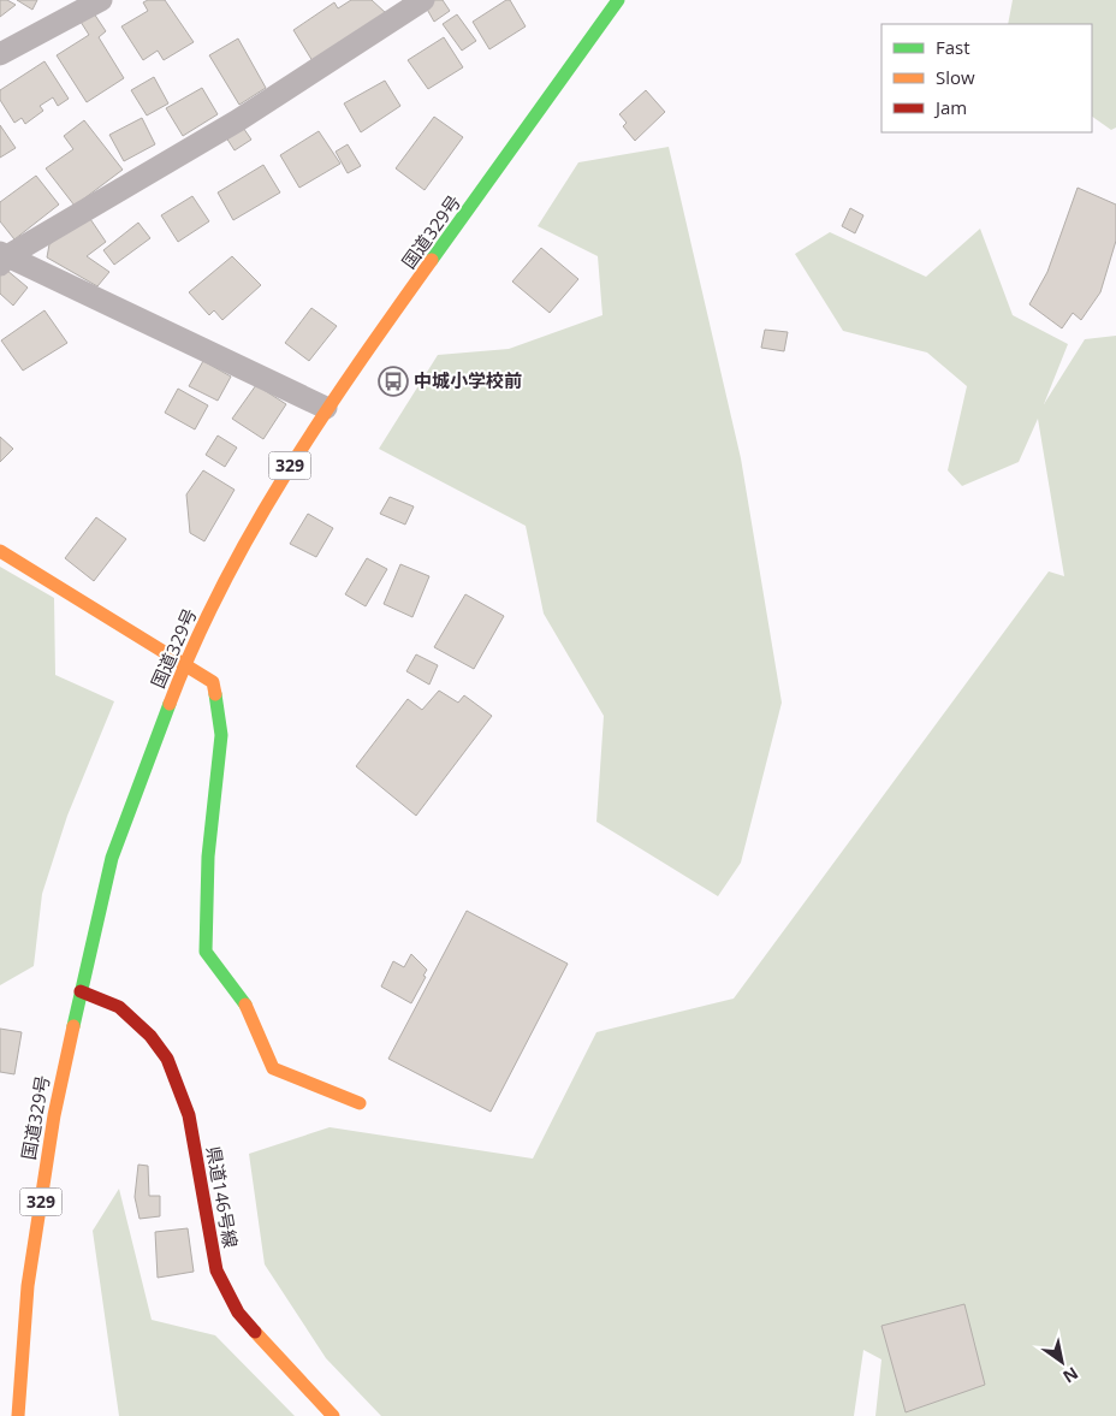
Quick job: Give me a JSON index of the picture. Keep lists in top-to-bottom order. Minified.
{"streets":{"main road":["国道329号","329","県道146号線"]},"crossings":[["国道329号","県道146号線"]],"places":{"bus stop":["中城小学校前"]},"legend":["Fast","Slow","Jam"],"north":"bottom right"}
